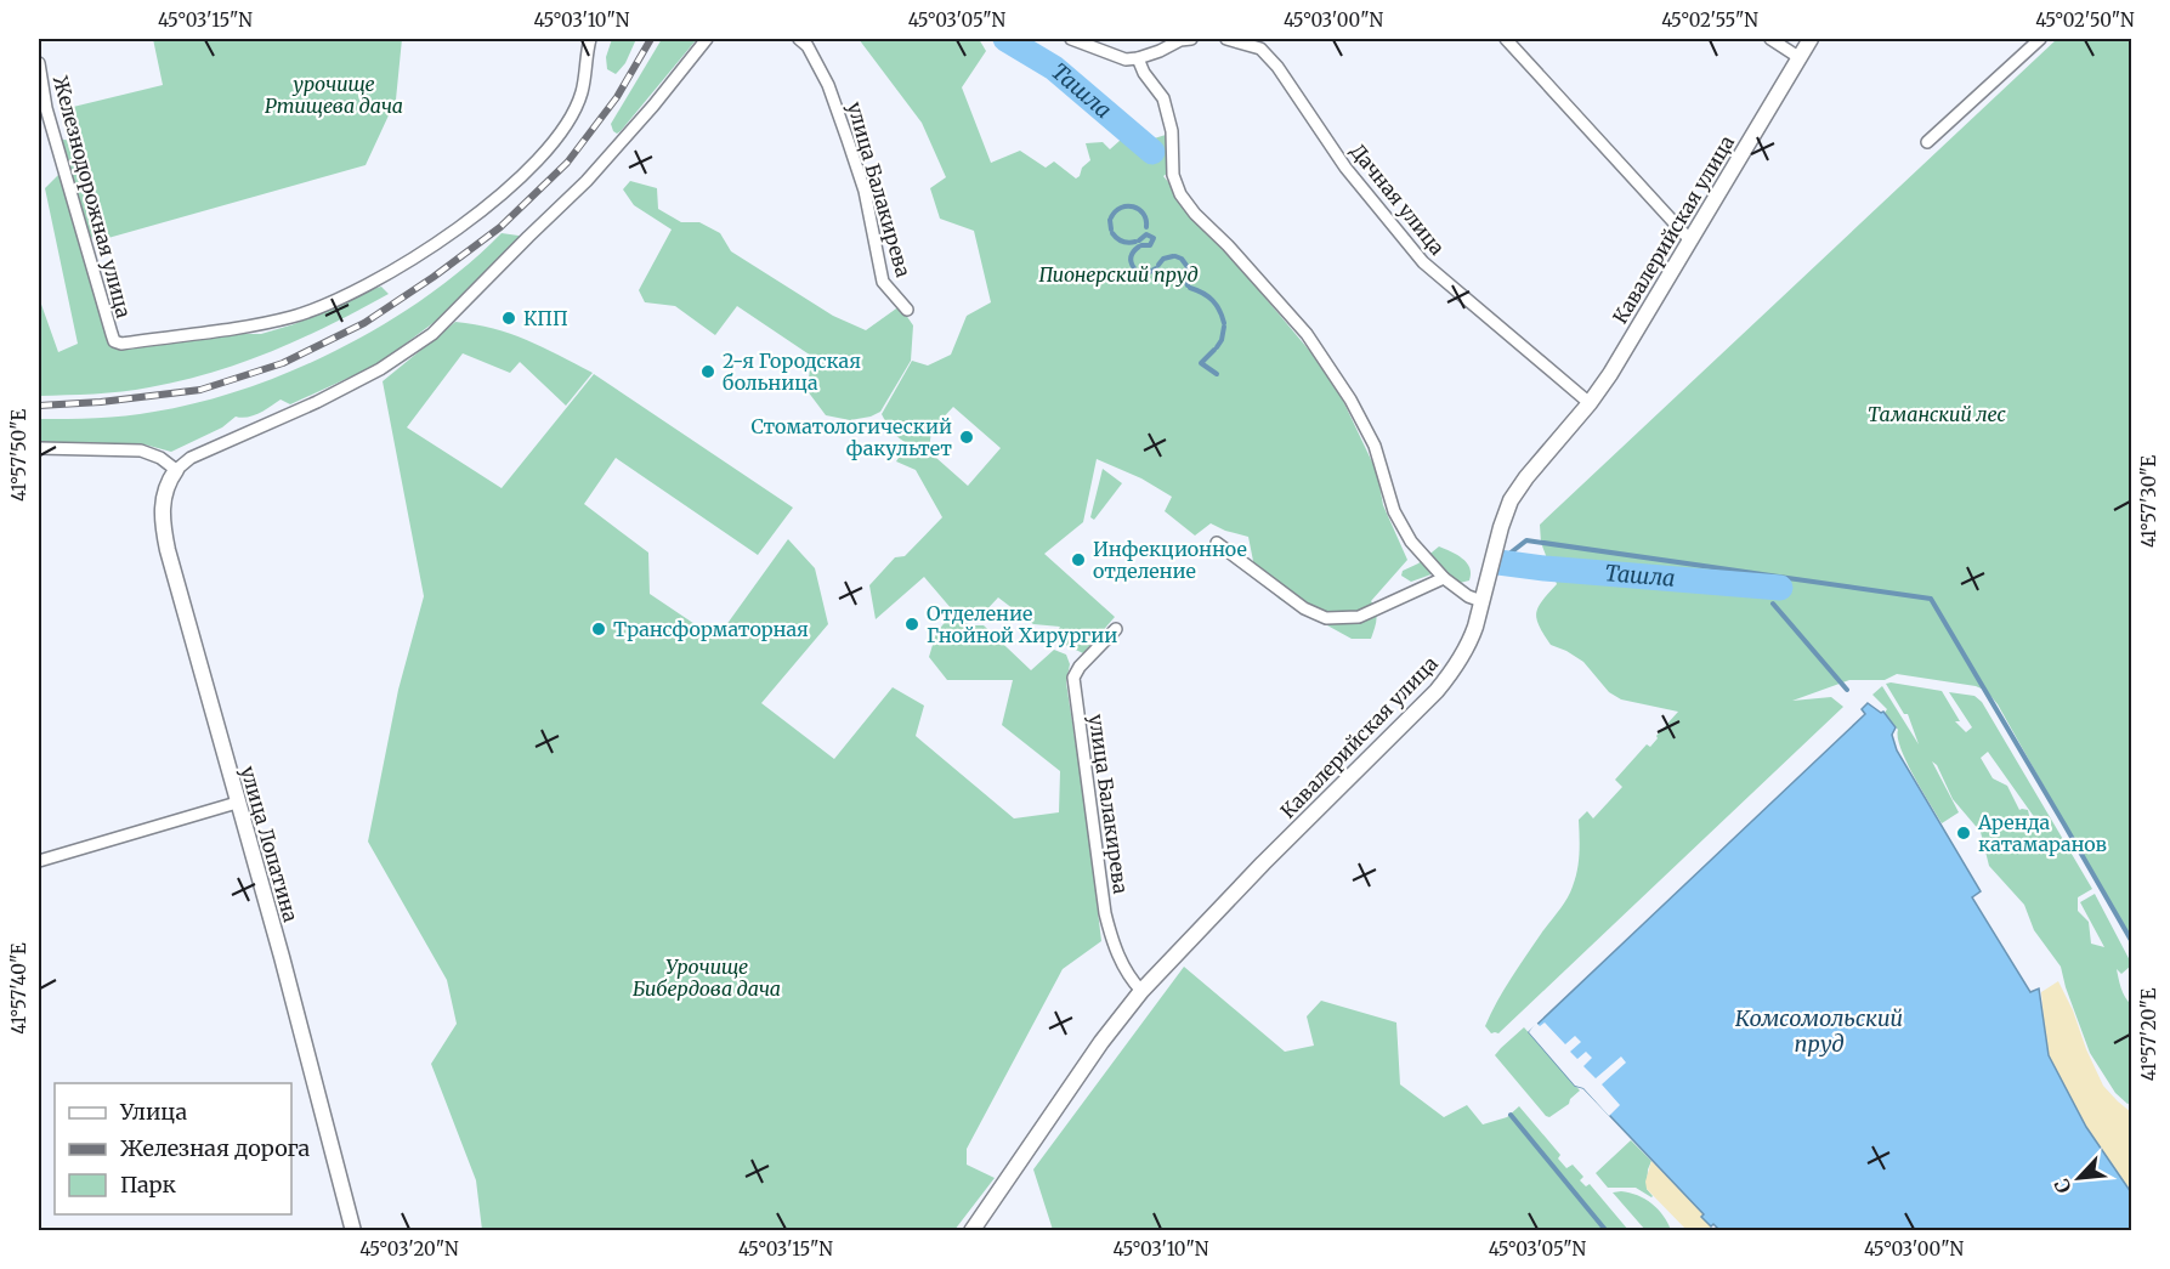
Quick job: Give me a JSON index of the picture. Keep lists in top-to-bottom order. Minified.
{"streets":{"street":["улица Балакирева","Железнодорожная улица","Дачная улица","Кавалерийская улица","улица Лопатина"]},"crossings":[["улица Балакирева","Кавалерийская улица"],["Дачная улица","Кавалерийская улица"]],"water":["Ташла","Комсомольский пруд"],"parks":["урочище Ртищева дача","Пионерский пруд","Таманский лес","Урочище Бибердова дача"],"places":["КПП","2-я Городская больница","Стоматологический факультет","Инфекционное отделение","Отделение Гнойной Хирургии","Трансформаторная","Аренда катамаранов"],"legend":["Улица","Железная дорога","Парк"],"north":"bottom left","coordinates":["45°03'15\"N","45°03'10\"N","45°03'05\"N","45°03'00\"N","45°02'55\"N","45°02'50\"N","41°57'50\"E","41°57'30\"E","41°57'40\"E","41°57'20\"E","45°03'20\"N"]}
